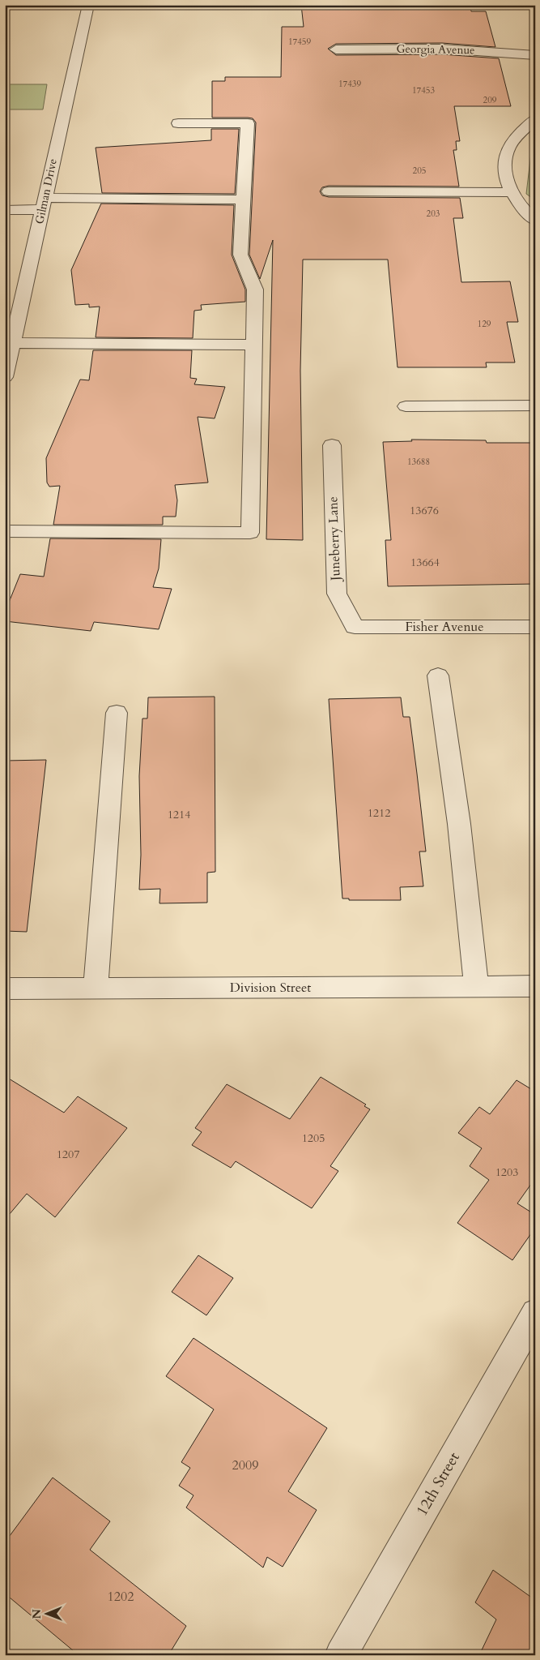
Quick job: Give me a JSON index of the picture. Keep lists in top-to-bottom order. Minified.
{"streets":{"street":["Georgia Avenue","Gilman Drive","Juneberry Lane","Fisher Avenue","Division Street","12th Street"]},"crossings":[["Juneberry Lane","Fisher Avenue"]],"house_numbers":["17459","17439","17453","209","205","203","129","13688","13676","13664","1212","1214","1205","1207","1203","2009","1202"],"north":"left"}
